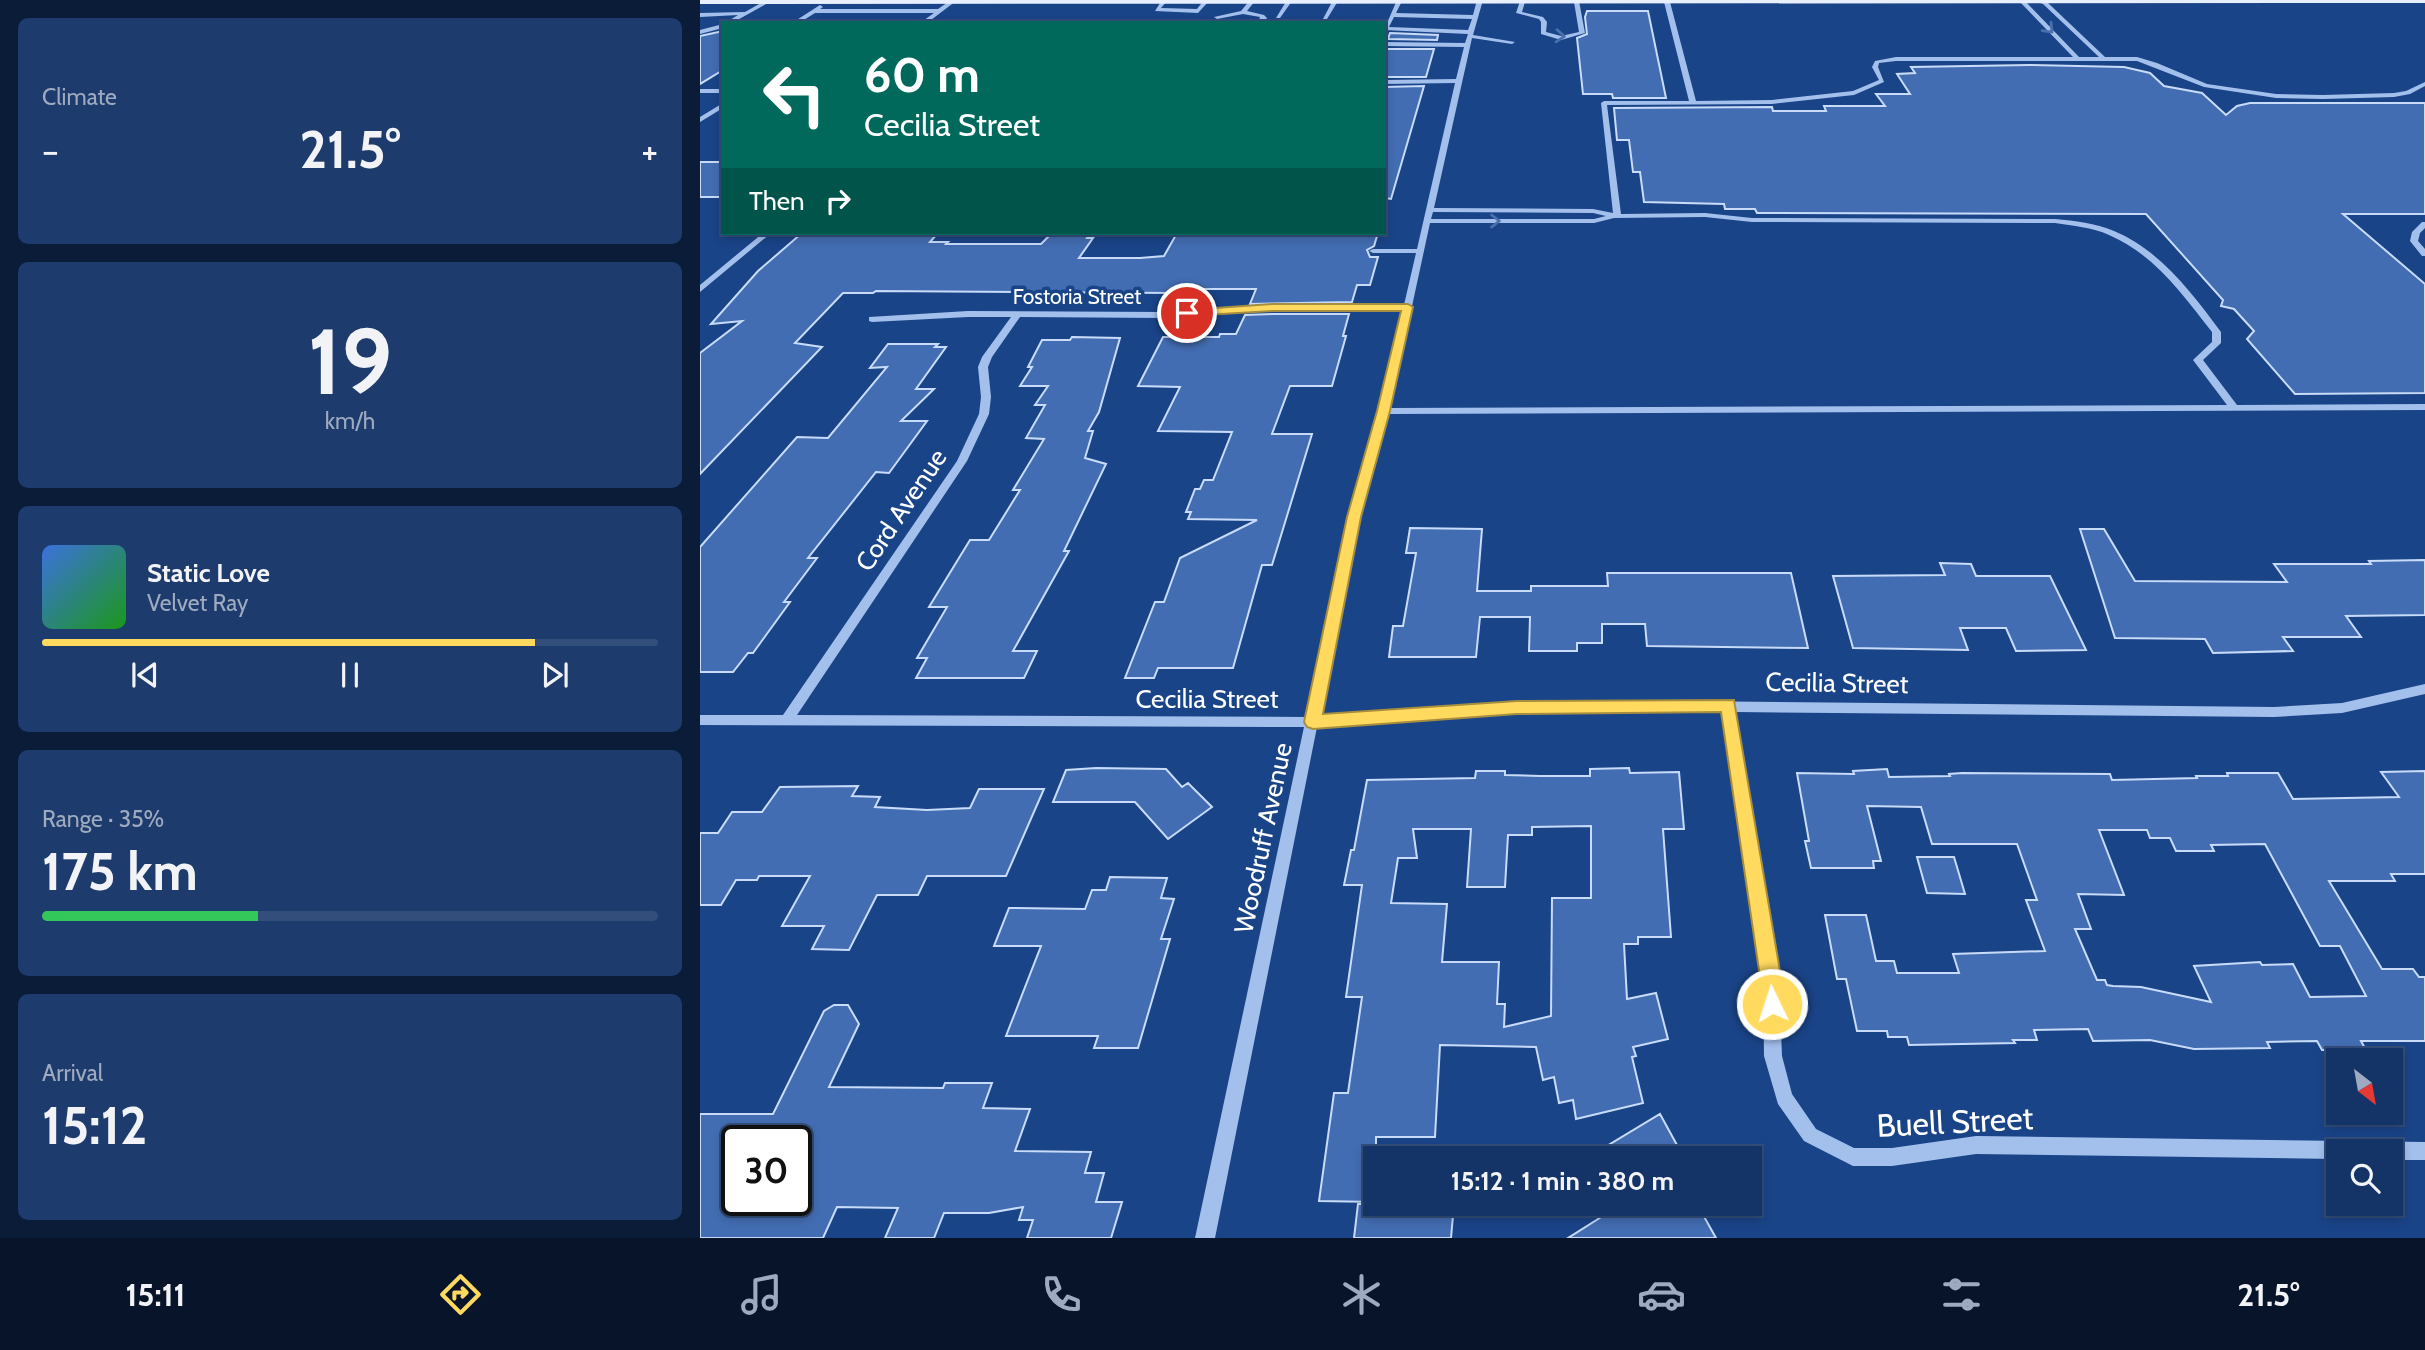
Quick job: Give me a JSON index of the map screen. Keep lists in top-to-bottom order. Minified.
{"streets":{"street":["Fostoria Street","Cord Avenue","Cecilia Street","Woodruff Avenue","Buell Street"]},"crossings":[["Fostoria Street","Cord Avenue"],["Fostoria Street","Woodruff Avenue"],["Cord Avenue","Cecilia Street"],["Cecilia Street","Woodruff Avenue"],["Cecilia Street","Buell Street"]],"north":"bottom right","page":{"tile":["Climate",["19","km/h"],["Range · 35%","175 km"],["Arrival","15:12"]],"turn":["60 m","Cecilia Street"],"heat":["−","21.5°","+"],"then":"Then","song":["Static Love","Velvet Ray"],"limit":"30","trip":"15:12 · 1 min · 380 m","tabs":["15:11","21.5°"]}}
